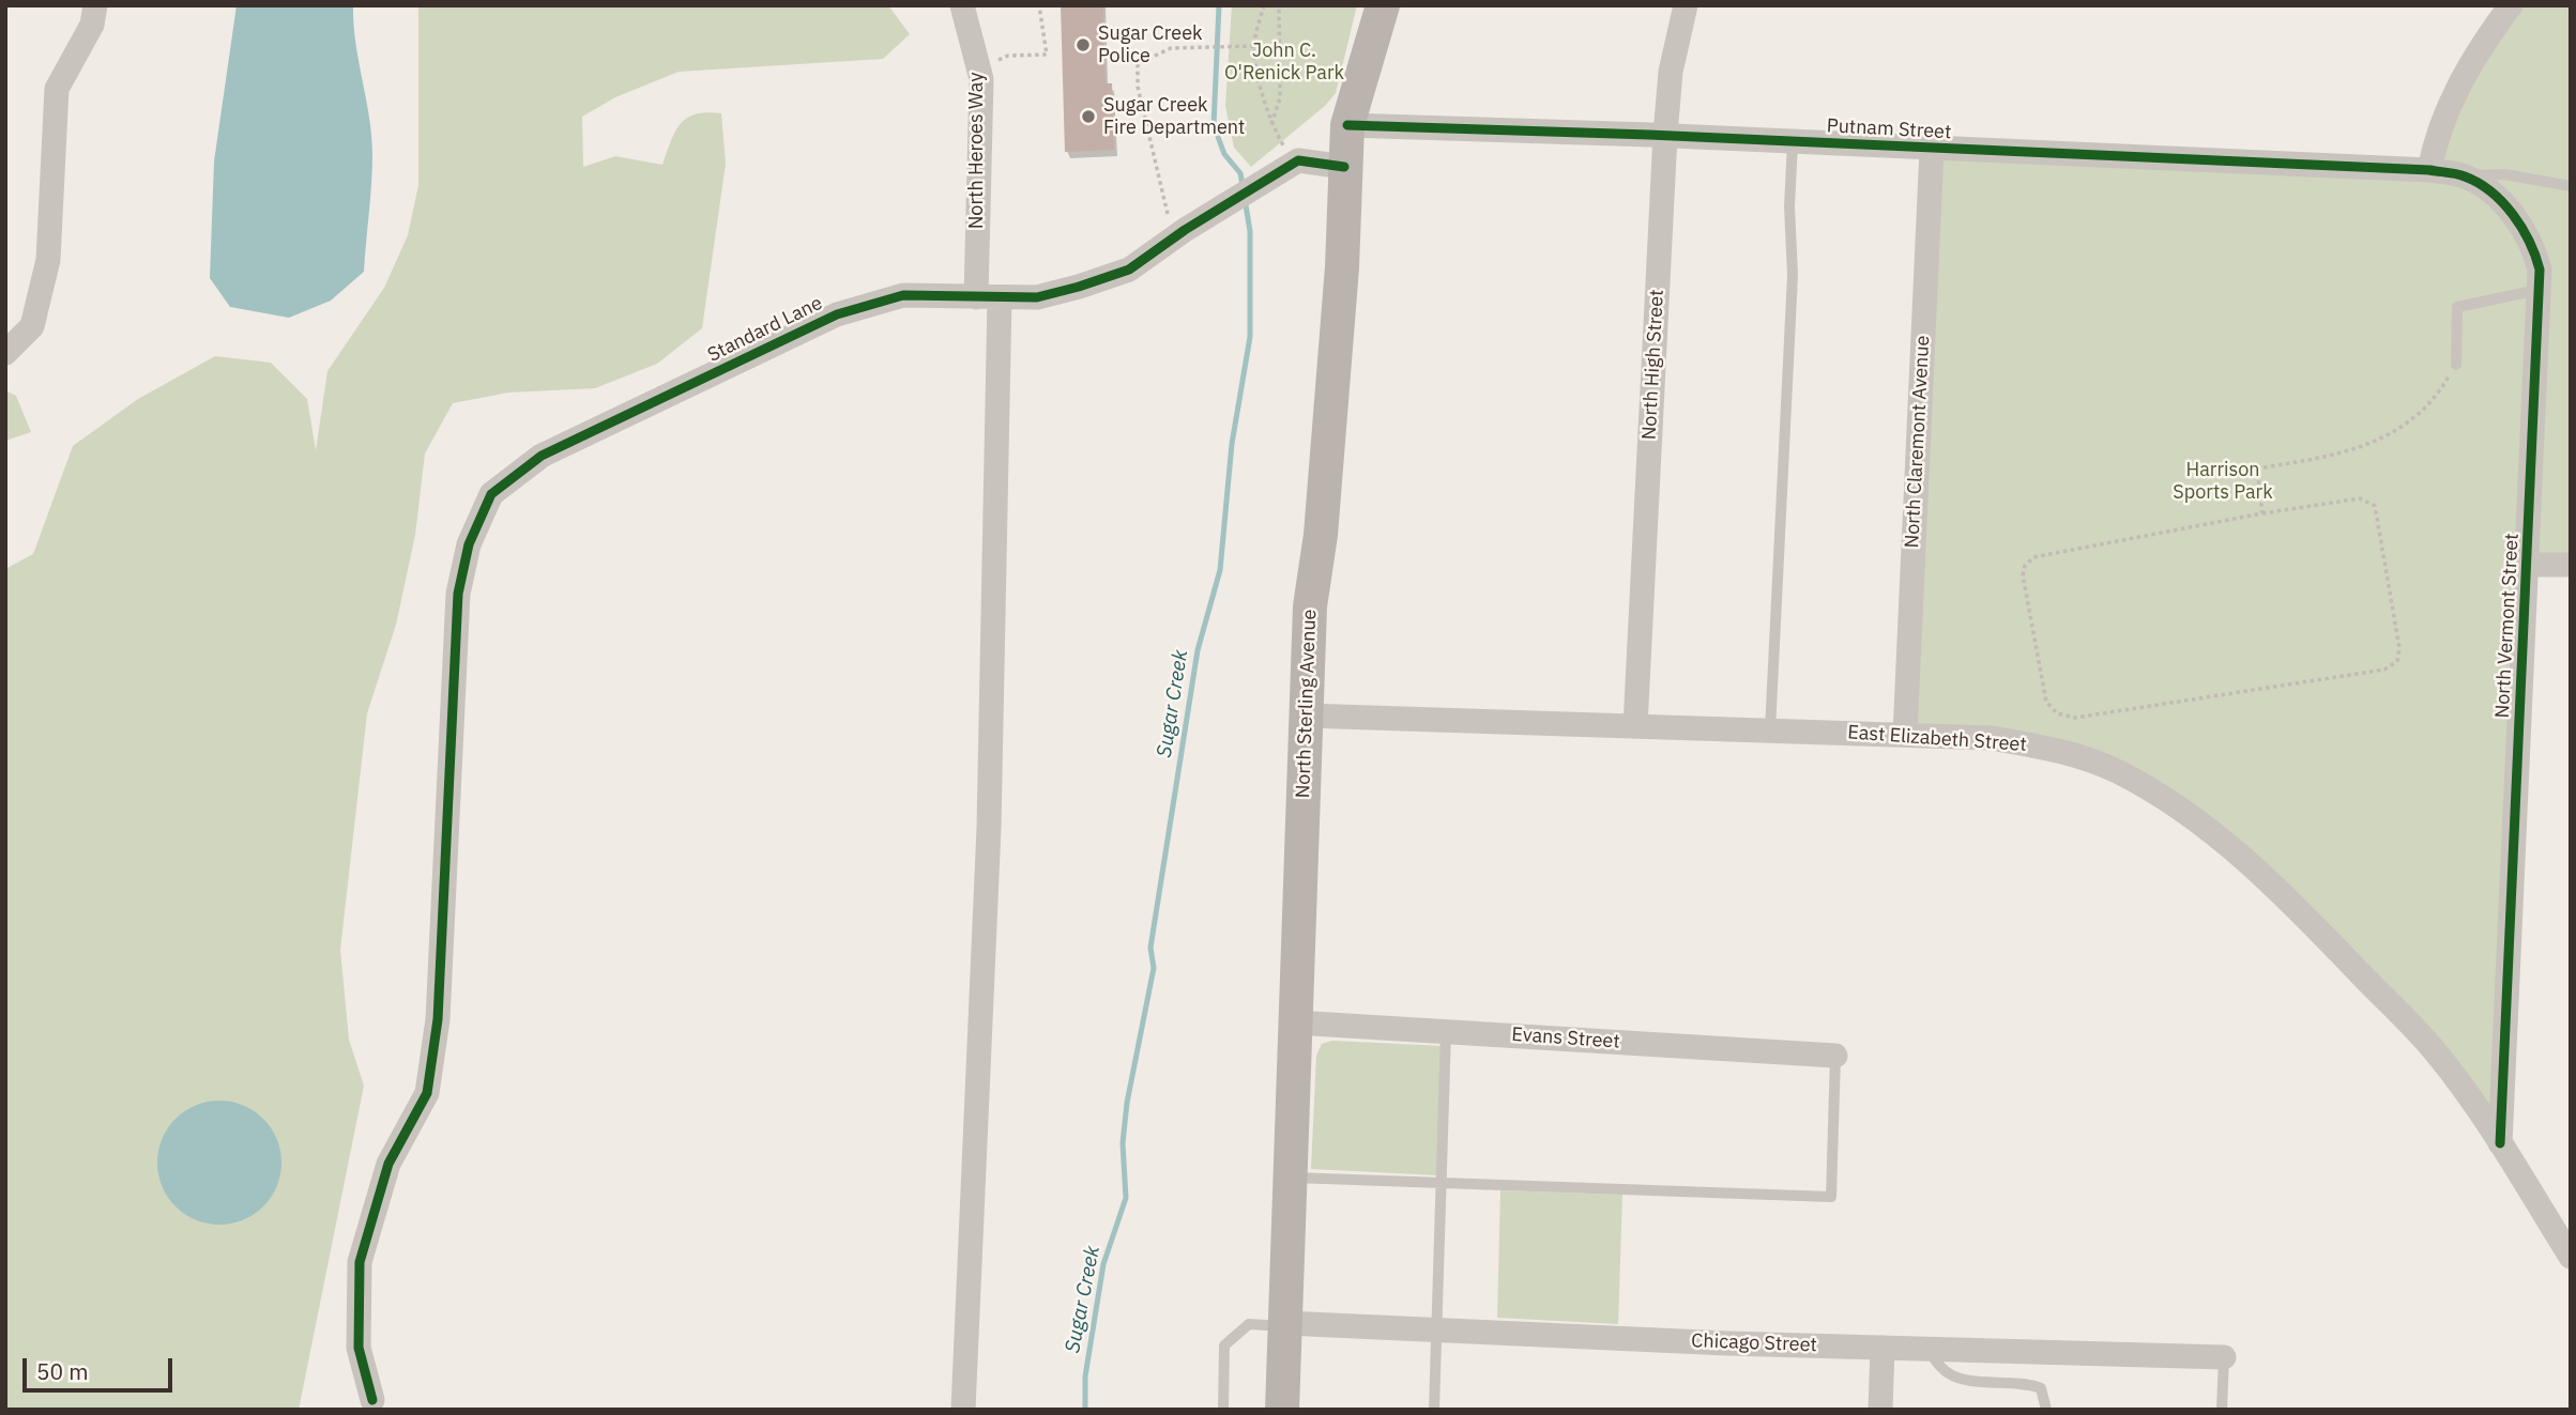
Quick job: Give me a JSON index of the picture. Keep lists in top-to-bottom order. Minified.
{"streets":{"main road":["North Sterling Avenue"],"street":["Putnam Street","North Heroes Way","Standard Lane","North High Street","North Claremont Avenue","North Vermont Street","East Elizabeth Street","Evans Street","Chicago Street"]},"crossings":[["Putnam Street","North High Street"],["Putnam Street","North Claremont Avenue"],["Putnam Street","North Vermont Street"],["Putnam Street","North Sterling Avenue"],["North Heroes Way","Standard Lane"],["Standard Lane","North Sterling Avenue"],["North High Street","East Elizabeth Street"],["North Claremont Avenue","East Elizabeth Street"],["North Vermont Street","East Elizabeth Street"],["North Sterling Avenue","East Elizabeth Street"],["North Sterling Avenue","Evans Street"],["North Sterling Avenue","Chicago Street"]],"water":["Sugar Creek"],"parks":["John C. O'Renick Park","Harrison Sports Park"],"places":["Sugar Creek Police","Sugar Creek Fire Department"],"scale_bar":"50 m"}
